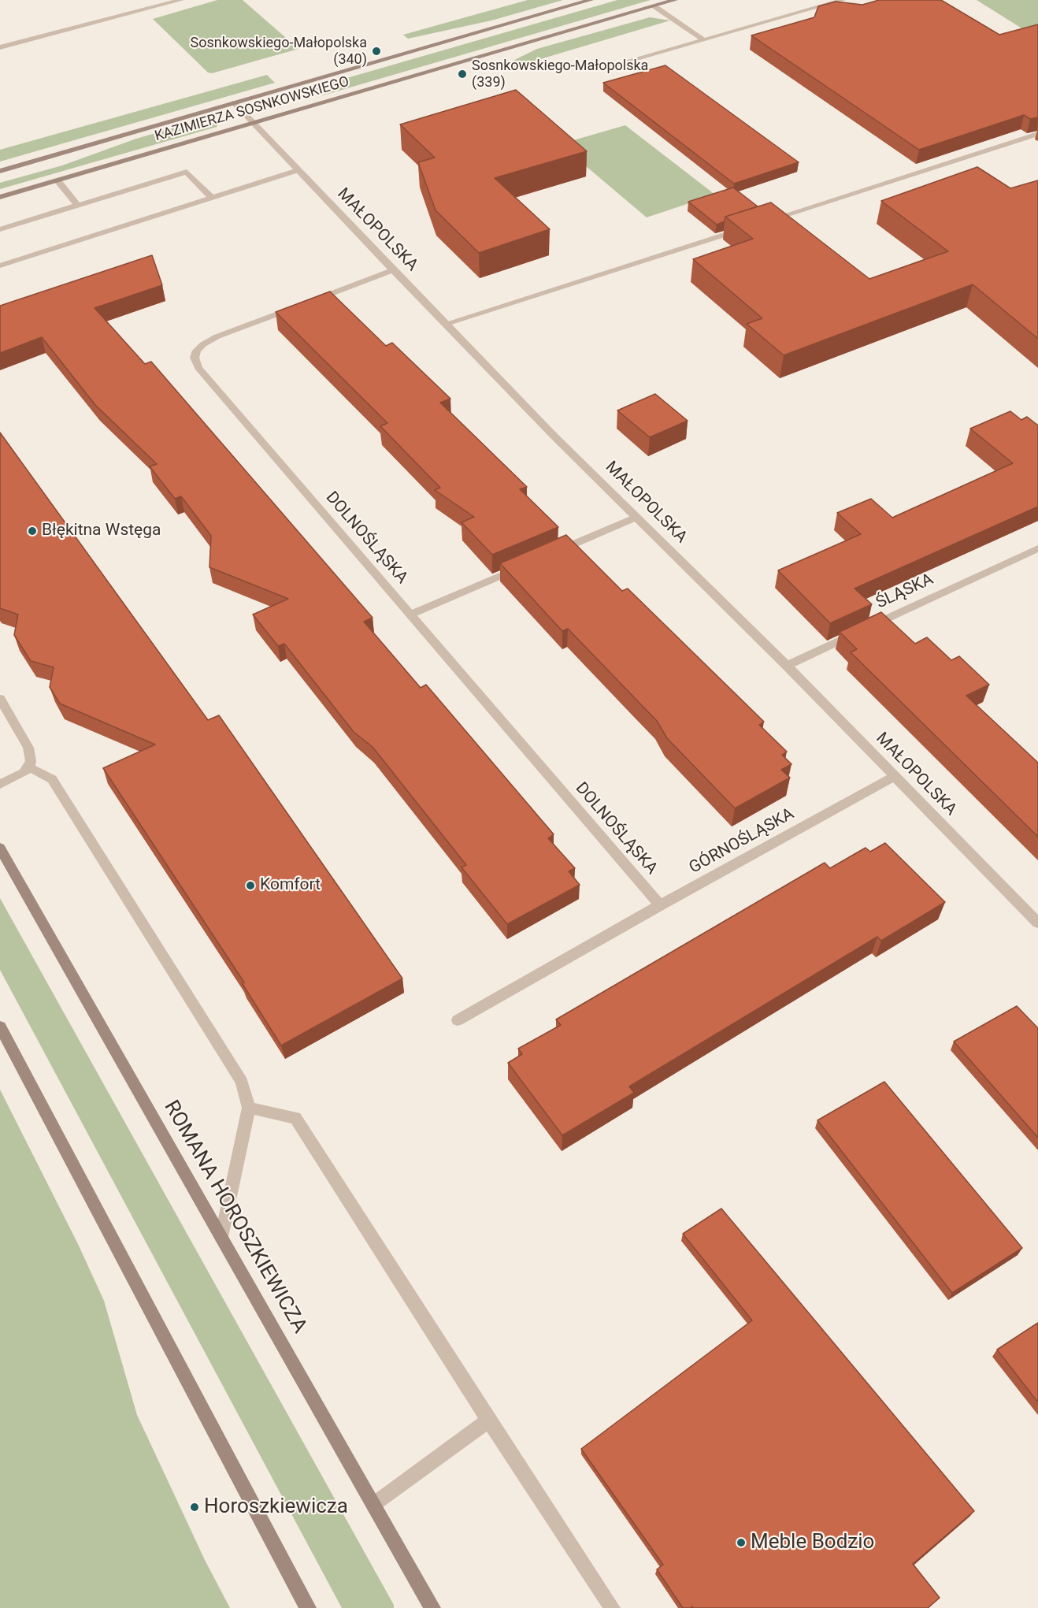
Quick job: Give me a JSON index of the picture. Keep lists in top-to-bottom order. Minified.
{"streets":{"street":["KAZIMIERZA SOSNKOWSKIEGO","MAŁOPOLSKA","DOLNOŚLĄSKA","ŚLĄSKA","GÓRNOŚLĄSKA","ROMANA HOROSZKIEWICZA"]},"crossings":[["KAZIMIERZA SOSNKOWSKIEGO","MAŁOPOLSKA"],["MAŁOPOLSKA","DOLNOŚLĄSKA"],["MAŁOPOLSKA","ŚLĄSKA"],["MAŁOPOLSKA","GÓRNOŚLĄSKA"],["DOLNOŚLĄSKA","GÓRNOŚLĄSKA"]],"places":["Sosnkowskiego-Małopolska (340)","Sosnkowskiego-Małopolska (339)","Błękitna Wstęga","Komfort","Horoszkiewicza","Meble Bodzio"]}
